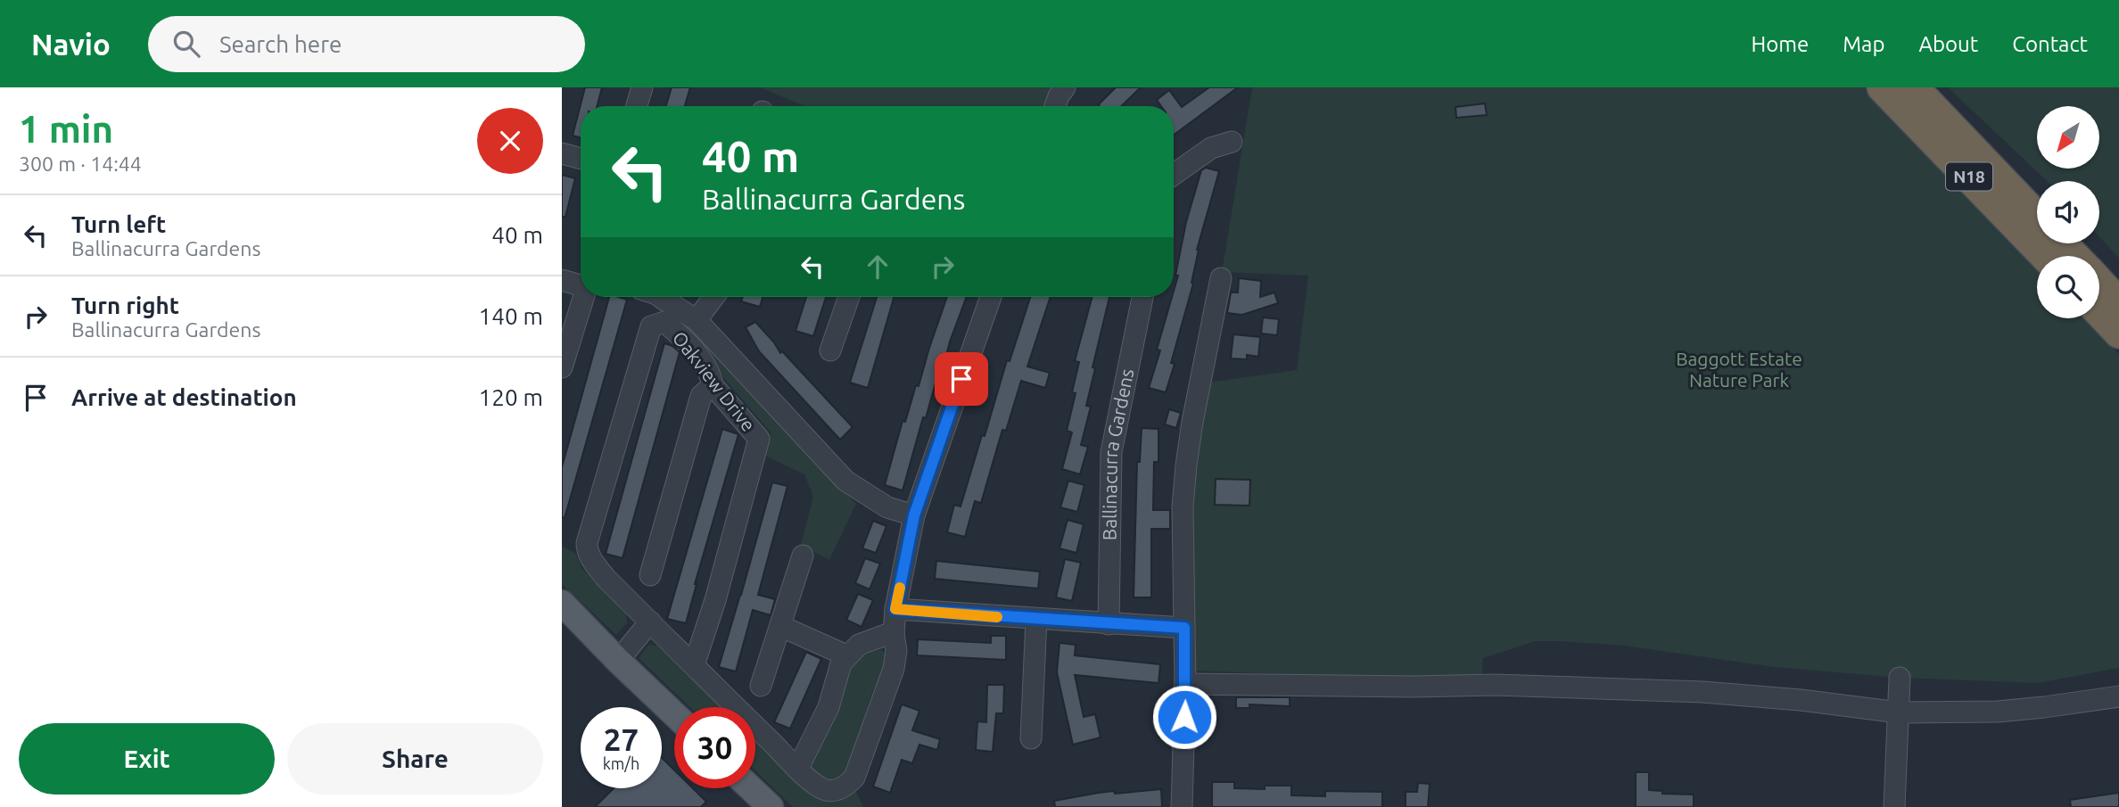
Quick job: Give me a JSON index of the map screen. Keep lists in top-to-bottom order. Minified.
{"streets":{"highway":["N18"],"street":["Oakview Drive","Ballinacurra Gardens"]},"parks":["Baggott Estate Nature Park"],"north":"bottom left","page":{"header":"Navio","search":"Search here","nav":["Home","Map","About","Contact"],"heading":["1 min","300 m · 14:44"],"turn":["40 m","Ballinacurra Gardens"],"list":[{"name":"Turn left","note":"Ballinacurra Gardens","value":"40 m"},{"name":"Turn right","note":"Ballinacurra Gardens","value":"140 m"},{"name":"Arrive at destination","value":"120 m"}],"speed":"27 km/h","limit":"30","buttons":["Exit","Share"]}}
